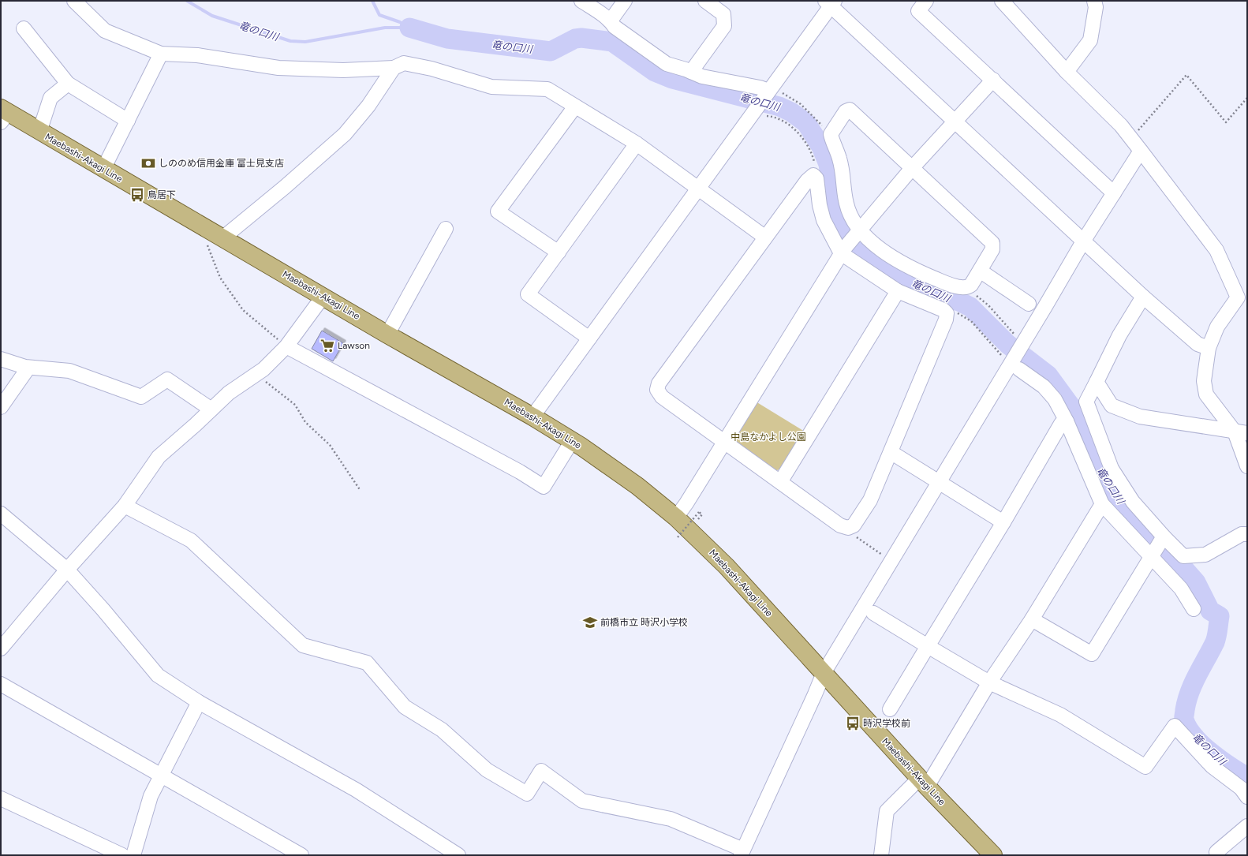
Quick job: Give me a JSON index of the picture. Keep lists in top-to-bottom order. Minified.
{"streets":{"main road":["Maebashi-Akagi Line"]},"water":["竜の口川"],"parks":["中島なかよし公園"],"places":{"bank":["しののめ信用金庫 富士見支店"],"bus stop":["鳥居下","時沢学校前"],"supermarket":["Lawson"],"school or university":["前橋市立 時沢小学校"]}}
